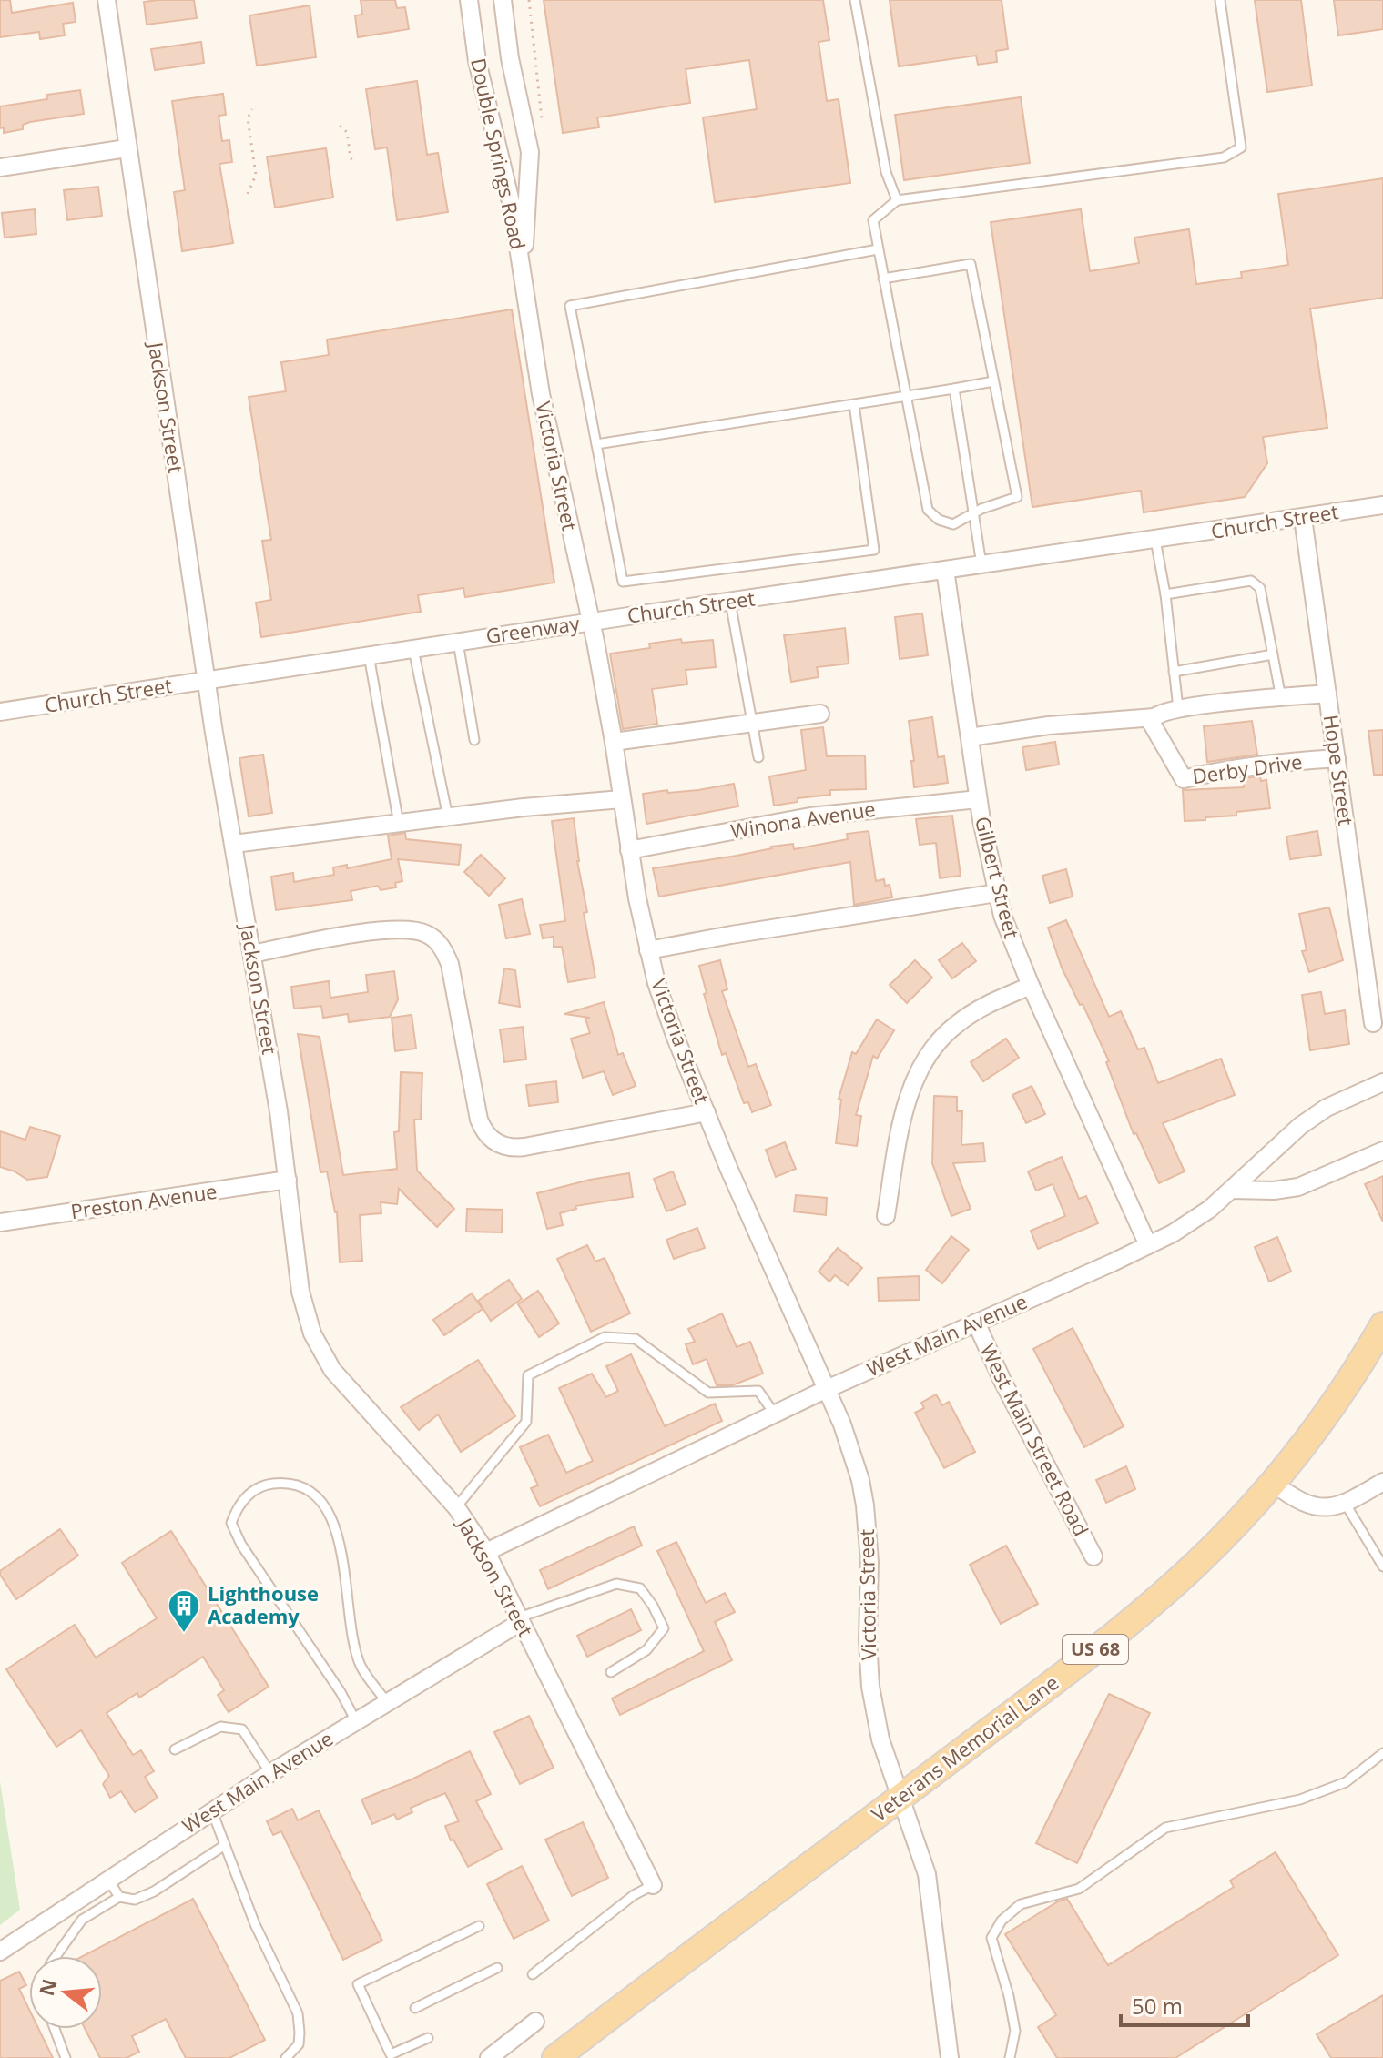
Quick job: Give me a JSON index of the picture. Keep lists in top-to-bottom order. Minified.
{"streets":{"main road":["US 68","Veterans Memorial Lane"],"street":["Double Springs Road","Jackson Street","Victoria Street","Church Street","Derby Drive","Hope Street","Winona Avenue","Gilbert Street","Preston Avenue","West Main Avenue","West Main Street Road"]},"crossings":[["Double Springs Road","Victoria Street"],["Jackson Street","Church Street"],["Jackson Street","Preston Avenue"],["Jackson Street","West Main Avenue"],["Victoria Street","Church Street"],["Victoria Street","Winona Avenue"],["Victoria Street","West Main Avenue"],["Victoria Street","Veterans Memorial Lane"],["Church Street","Hope Street"],["Church Street","Gilbert Street"],["Derby Drive","Hope Street"],["Winona Avenue","Gilbert Street"],["Gilbert Street","West Main Avenue"],["West Main Avenue","West Main Street Road"]],"places":{"building":["Lighthouse Academy"]},"scale_bar":"50 m","north":"left"}
